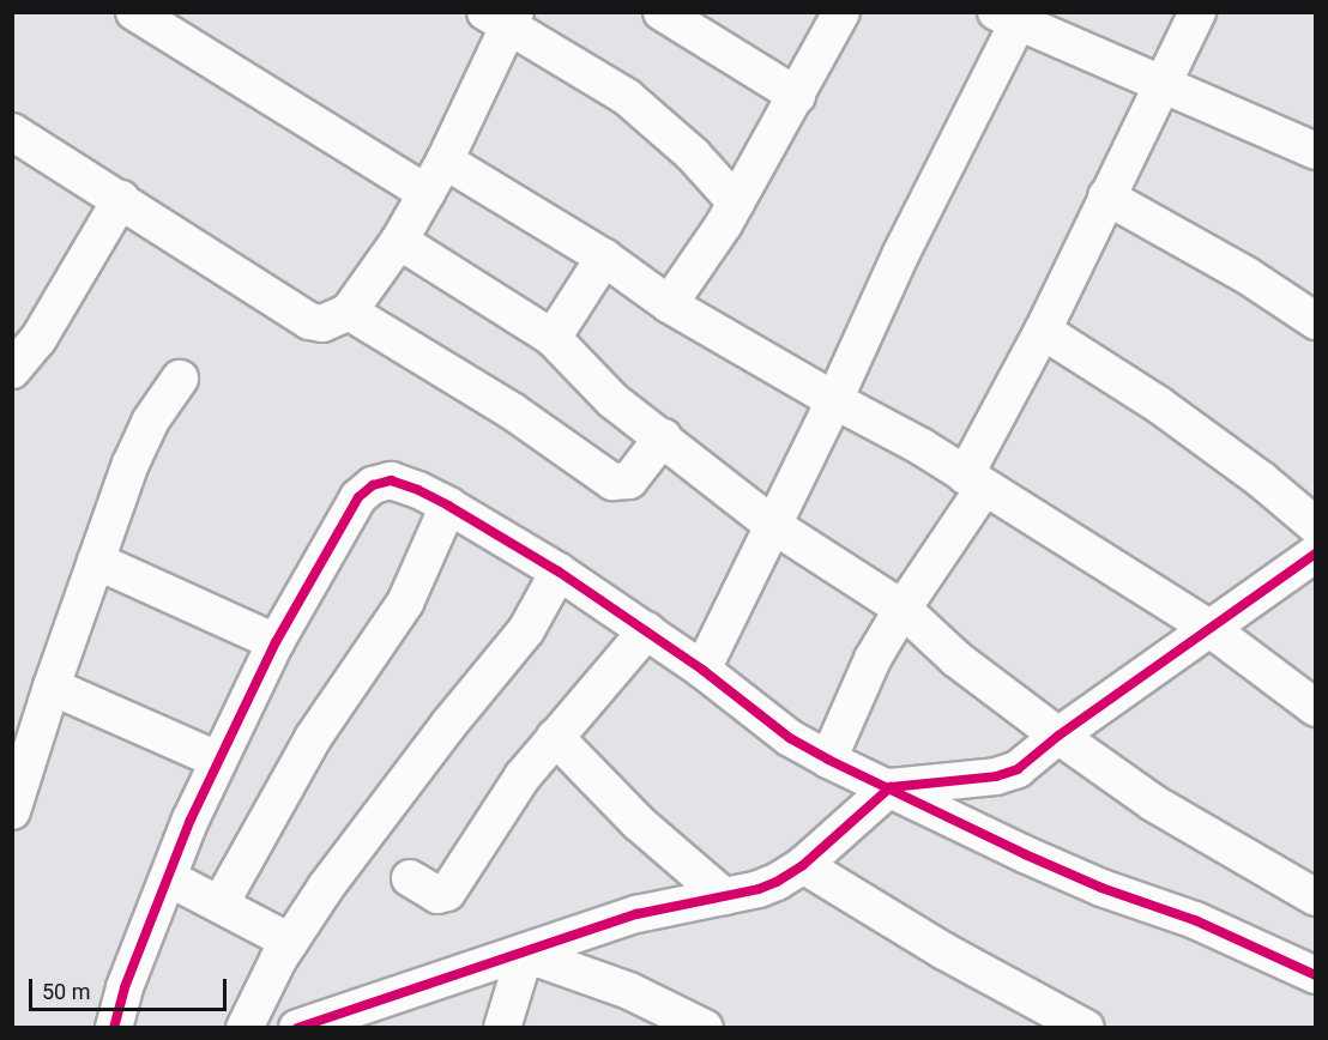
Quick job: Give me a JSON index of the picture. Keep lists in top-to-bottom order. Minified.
{"scale_bar":"50 m"}
